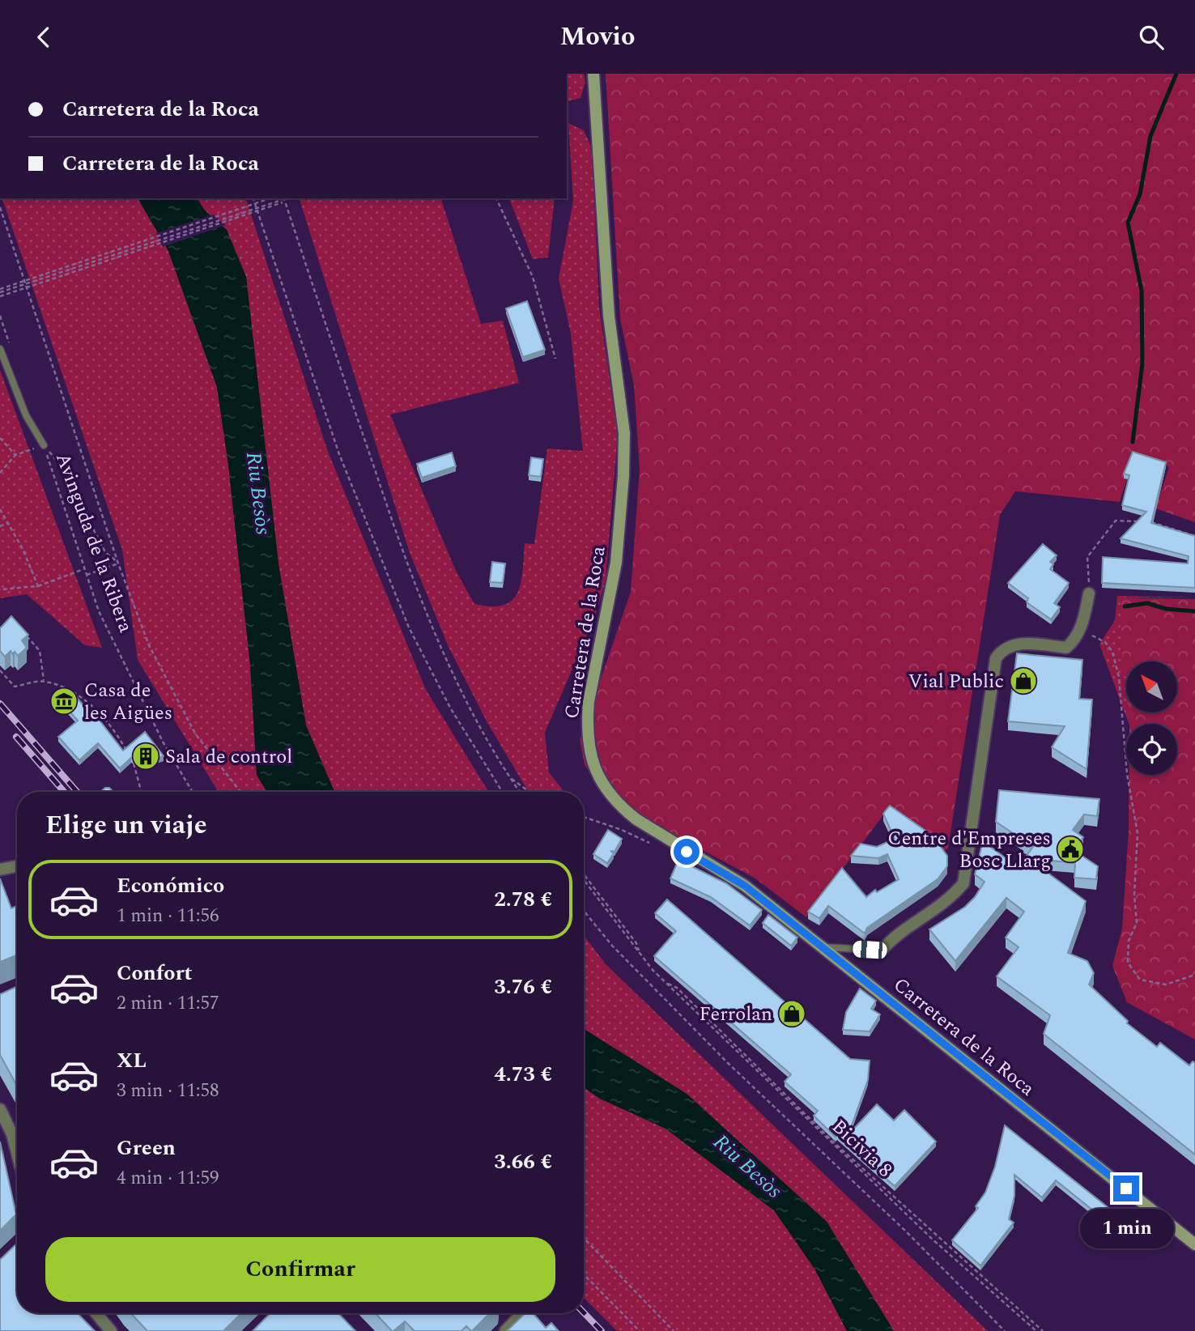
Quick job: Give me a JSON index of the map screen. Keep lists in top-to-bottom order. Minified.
{"streets":{"street":["Carretera de la Roca"],"lane":["Avinguda de la Ribera"],"path":["Bicivia 8"]},"water":["Riu Besòs"],"places":{"shop":["Vial Public","Ferrolan"],"museum":["Casa de les Aigües"],"building":["Sala de control"],"public building":["Centre d'Empreses Bosc Llarg"]},"north":"top left","page":{"header":"Movio","banner":["Carretera de la Roca","Carretera de la Roca"],"heading":"Elige un viaje","list":[{"name":"Económico","note":"1 min · 11:56","value":"2.78 €"},{"name":"Confort","note":"2 min · 11:57","value":"3.76 €"},{"name":"XL","note":"3 min · 11:58","value":"4.73 €"},{"name":"Green","note":"4 min · 11:59","value":"3.66 €"}],"bubble":"1 min","buttons":"Confirmar"}}
